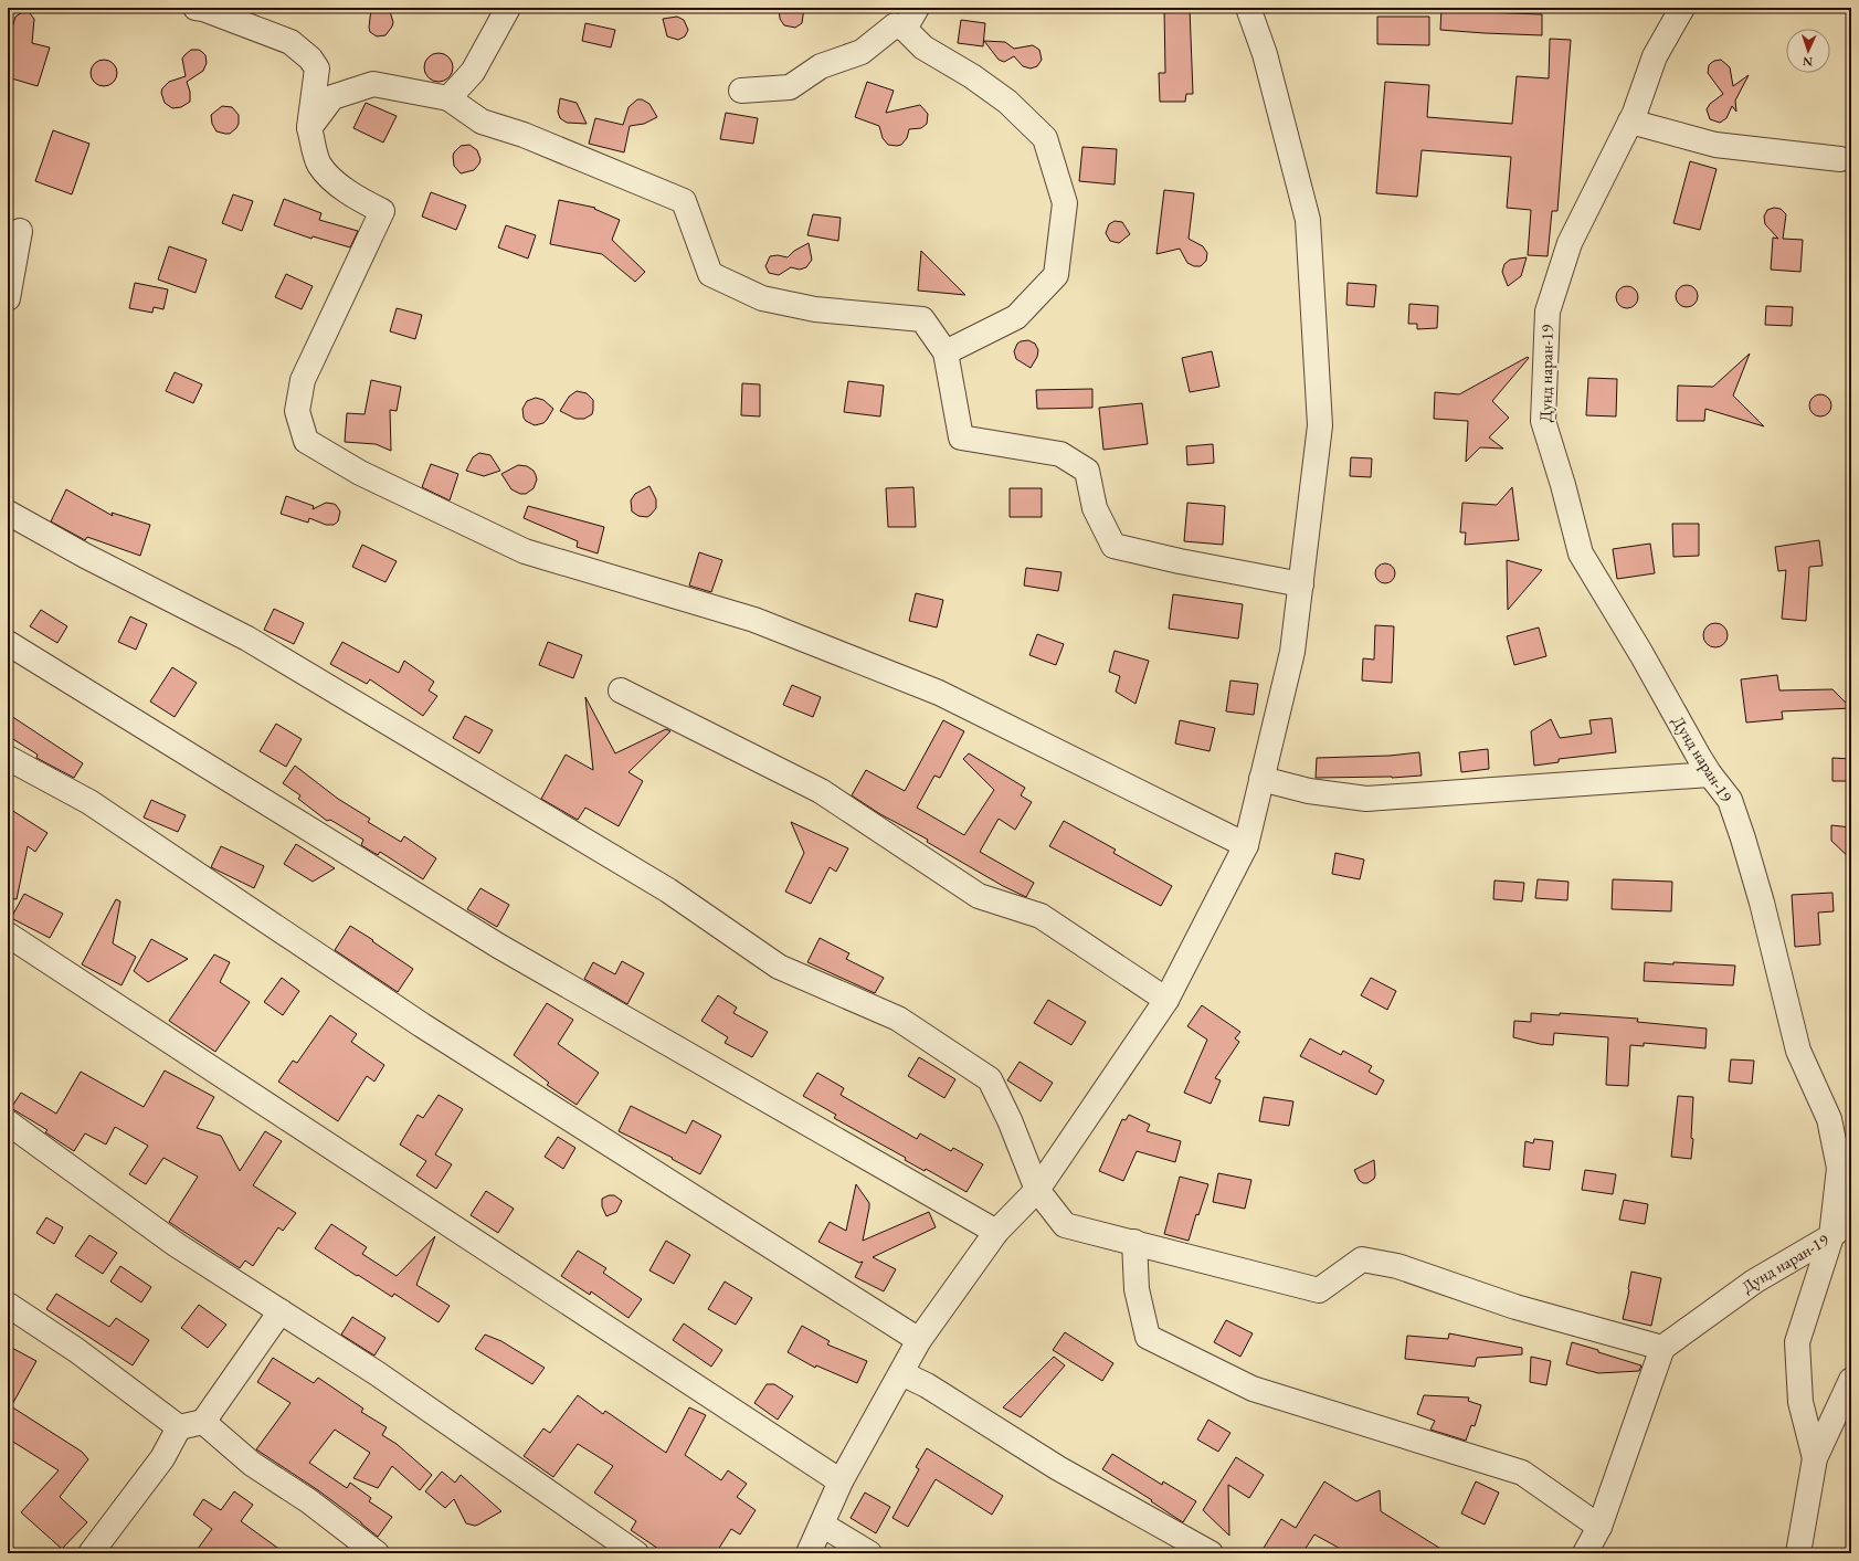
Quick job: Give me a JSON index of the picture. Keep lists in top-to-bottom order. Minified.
{"streets":{"street":["Дунд наран-19"]},"north":"bottom"}
